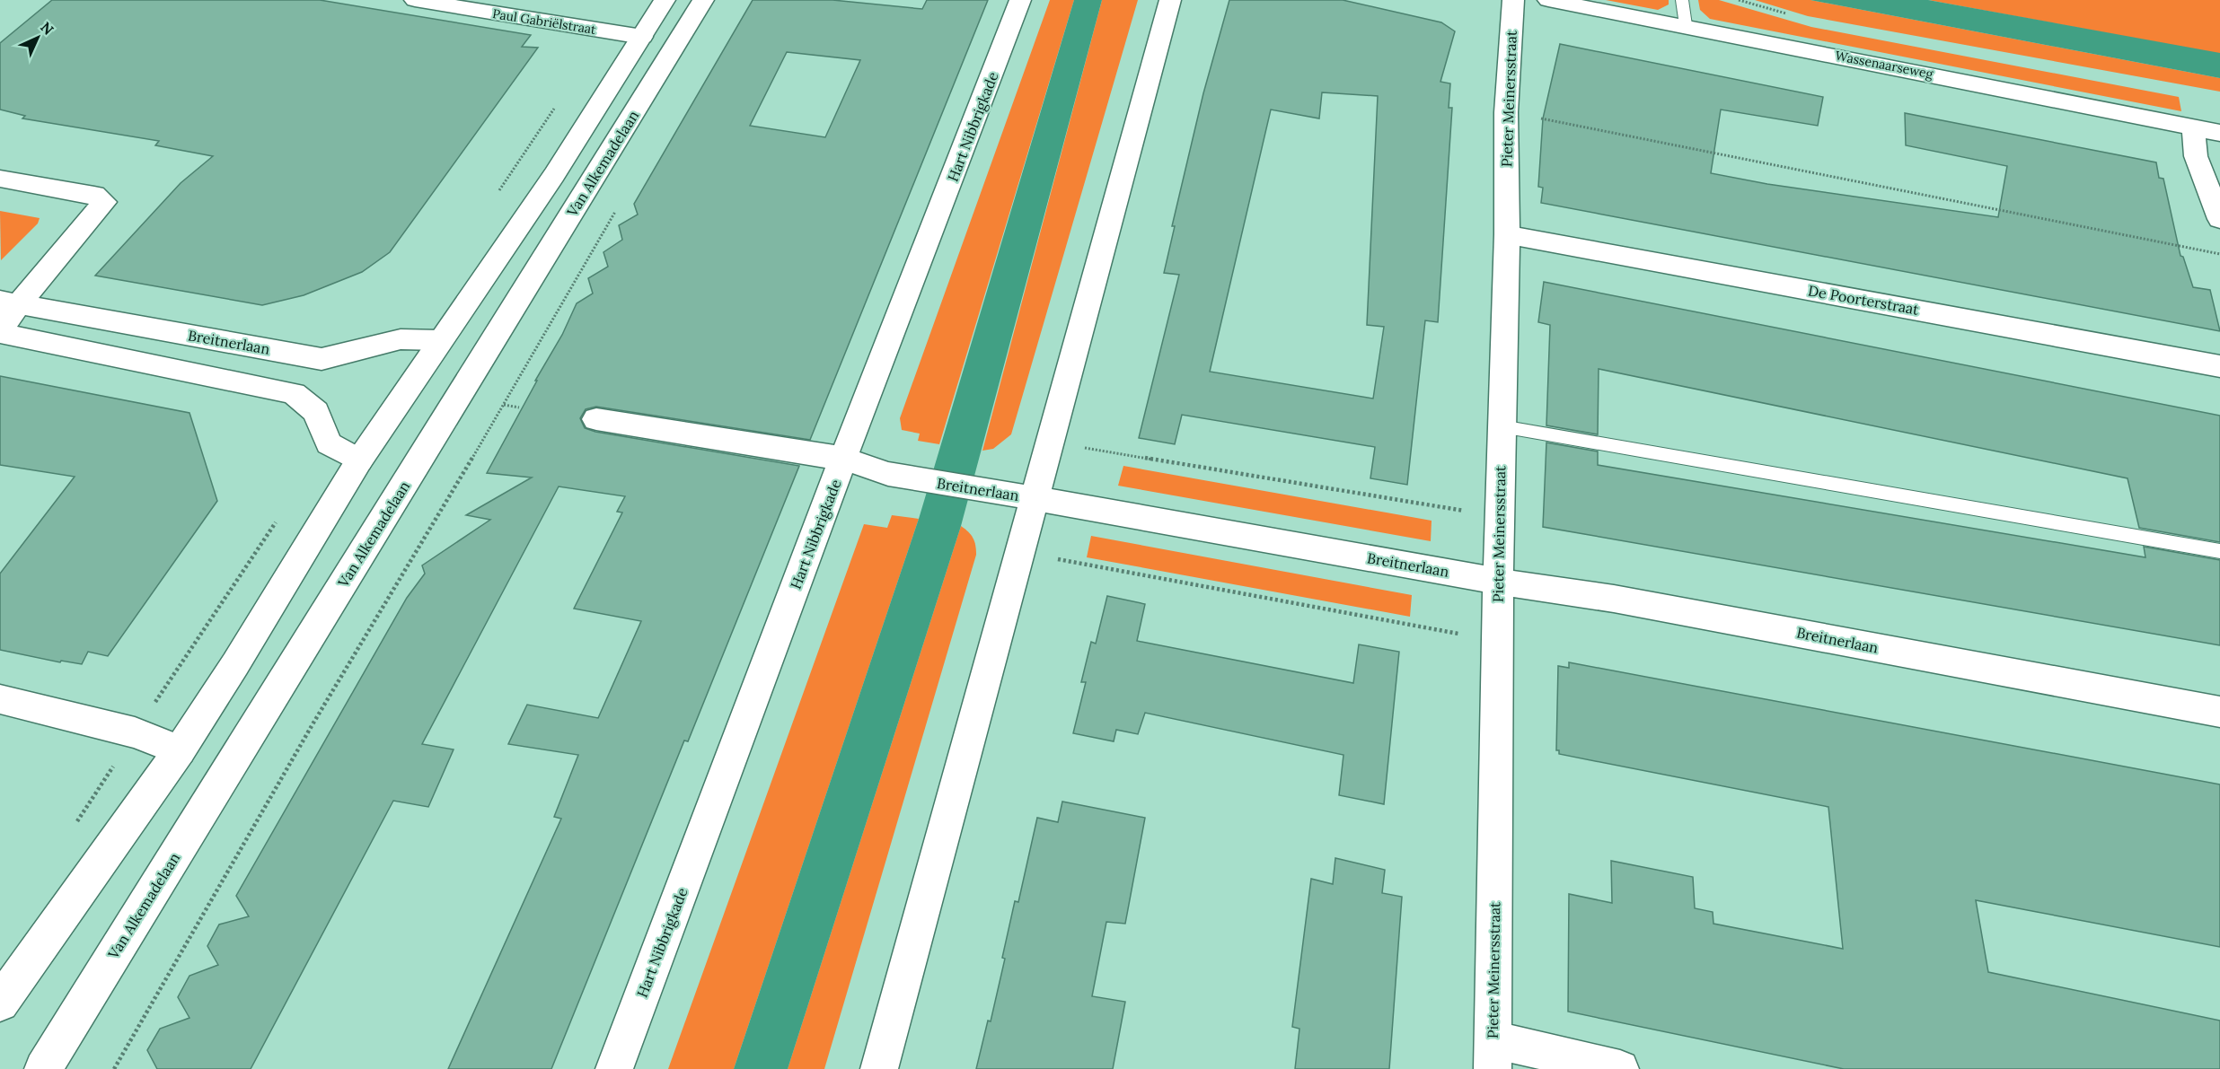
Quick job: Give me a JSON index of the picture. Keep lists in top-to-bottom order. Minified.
{"streets":{"street":["Paul Gabriëlstraat","Wassenaarseweg","Pieter Meinersstraat","Hart Nibbrigkade","Van Alkemadelaan","De Poorterstraat","Breitnerlaan"]},"crossings":[["Pieter Meinersstraat","De Poorterstraat"],["Pieter Meinersstraat","Breitnerlaan"],["Hart Nibbrigkade","Breitnerlaan"]],"north":"top right"}
